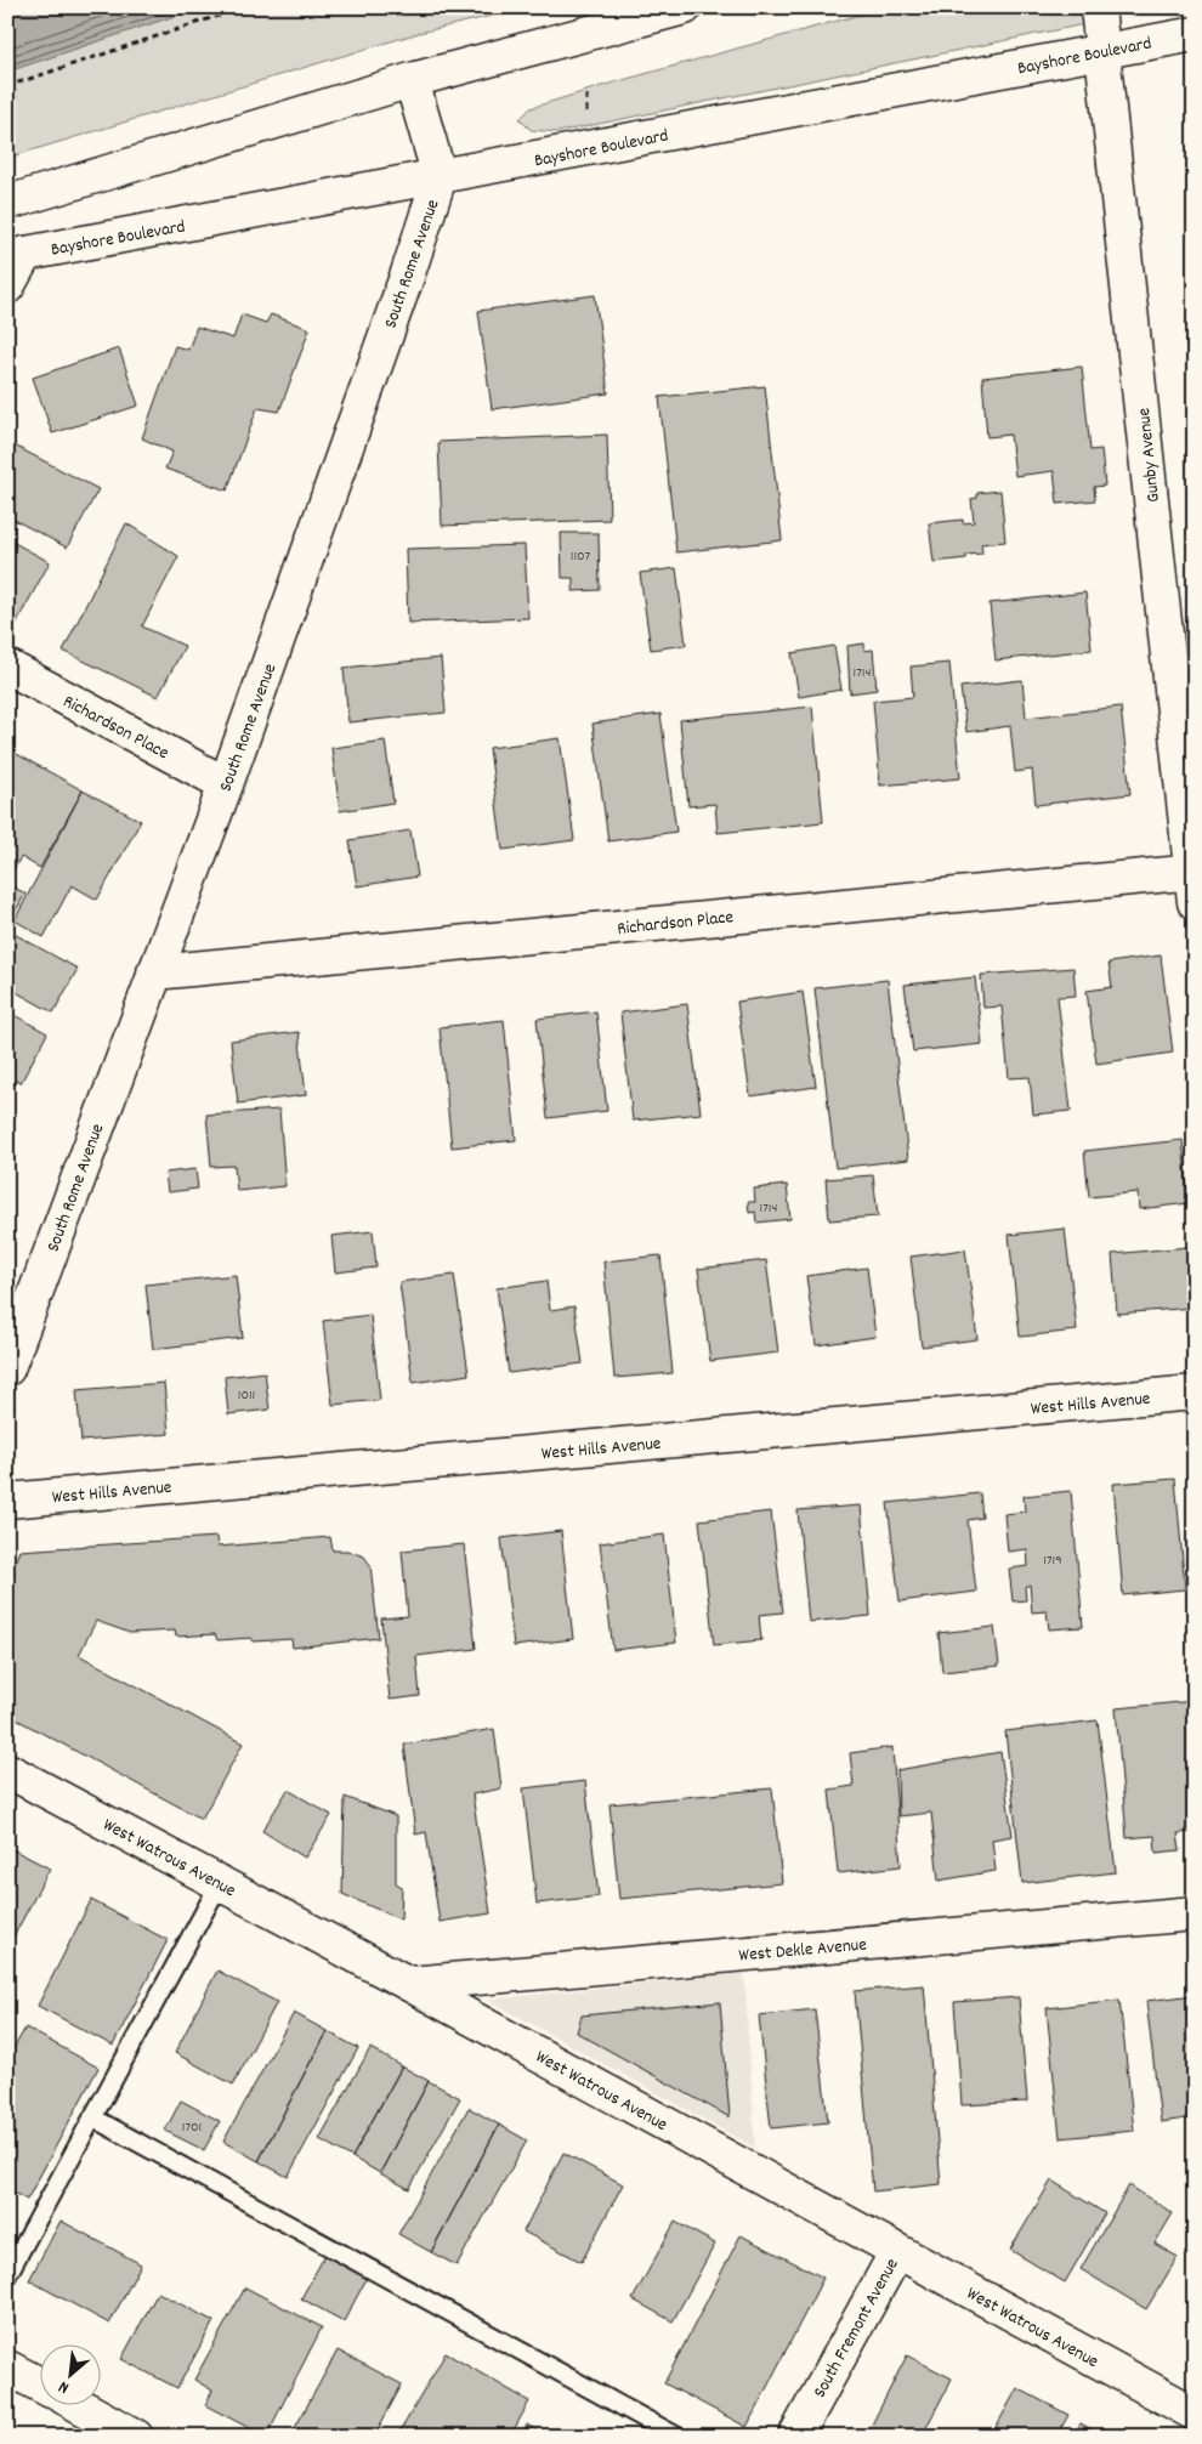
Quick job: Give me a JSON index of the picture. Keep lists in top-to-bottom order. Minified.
{"streets":{"street":["Bayshore Boulevard","South Rome Avenue","Gunby Avenue","Richardson Place","West Hills Avenue","West Watrous Avenue","West Dekle Avenue","South Fremont Avenue"]},"crossings":[["Bayshore Boulevard","South Rome Avenue"],["Bayshore Boulevard","Gunby Avenue"],["South Rome Avenue","Richardson Place"],["Gunby Avenue","Richardson Place"],["West Watrous Avenue","West Dekle Avenue"],["West Watrous Avenue","South Fremont Avenue"]],"house_numbers":["1107","1714","1714","1011","1719","1701"],"north":"bottom left"}
